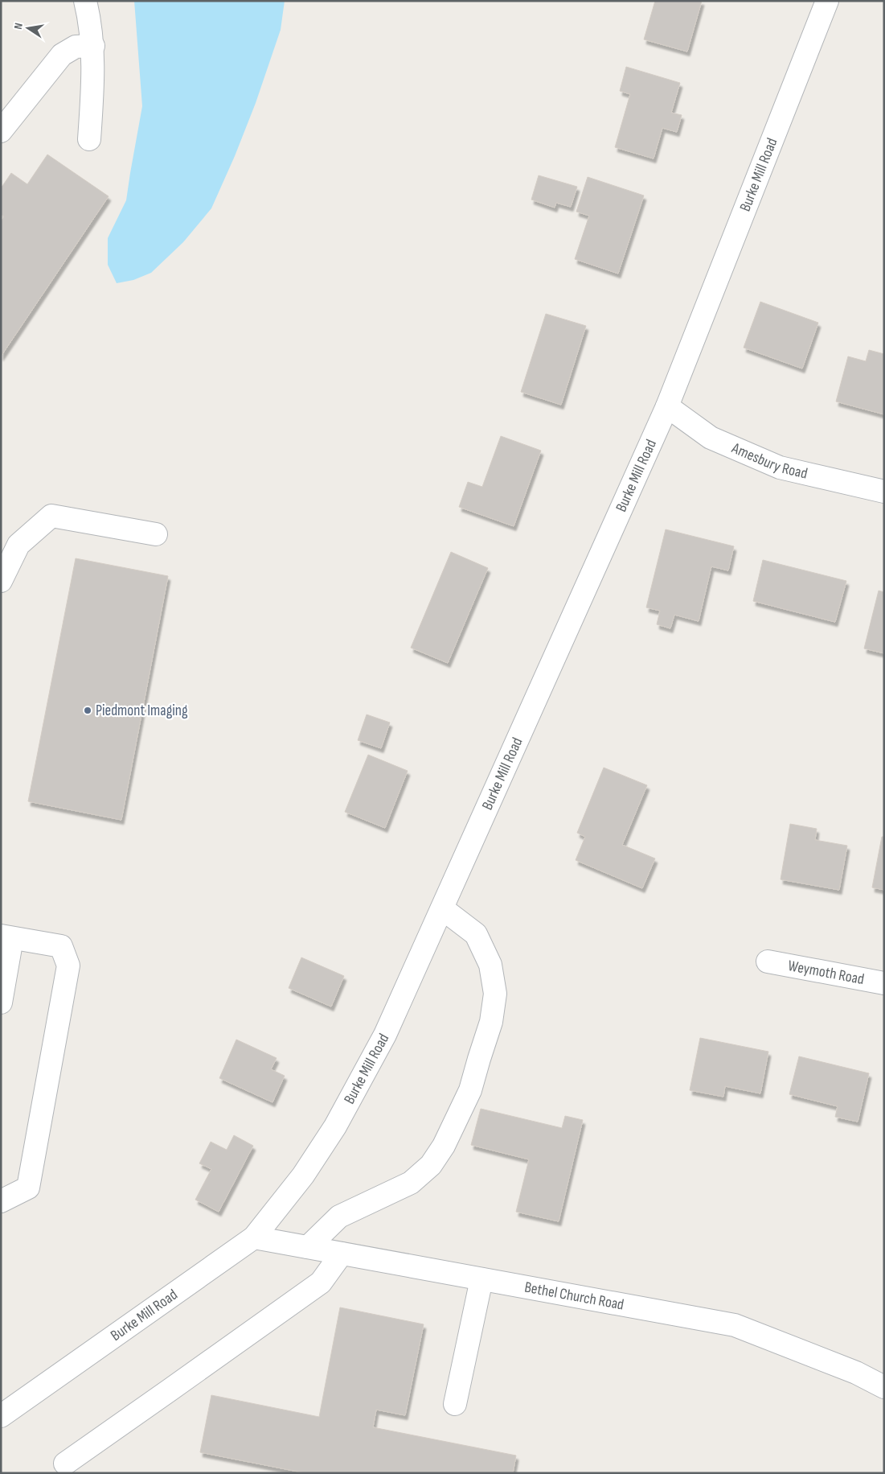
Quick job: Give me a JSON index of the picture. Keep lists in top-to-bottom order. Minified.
{"streets":{"street":["Burke Mill Road","Amesbury Road","Weymoth Road","Bethel Church Road"]},"crossings":[["Burke Mill Road","Amesbury Road"],["Burke Mill Road","Bethel Church Road"]],"places":["Piedmont Imaging"],"north":"left"}
